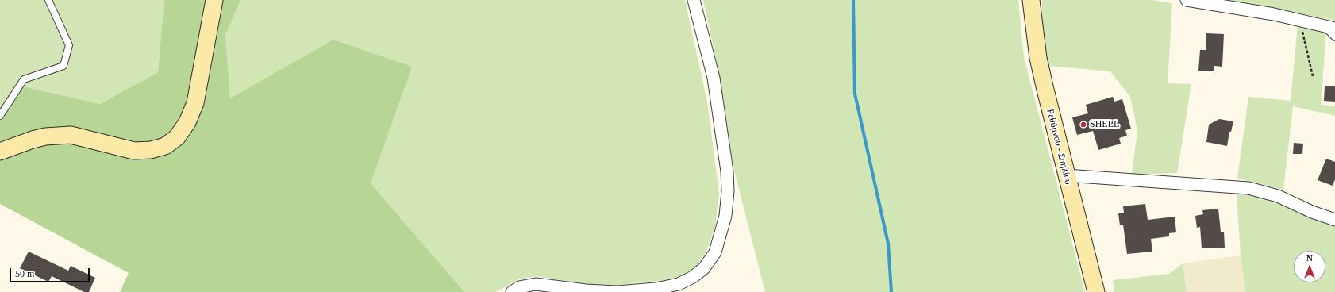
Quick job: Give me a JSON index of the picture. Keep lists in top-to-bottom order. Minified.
{"streets":{"street":["Ρεθύμνου - Σπηλίου"]},"places":["SHELL"],"scale_bar":"50 m","north":"top"}
